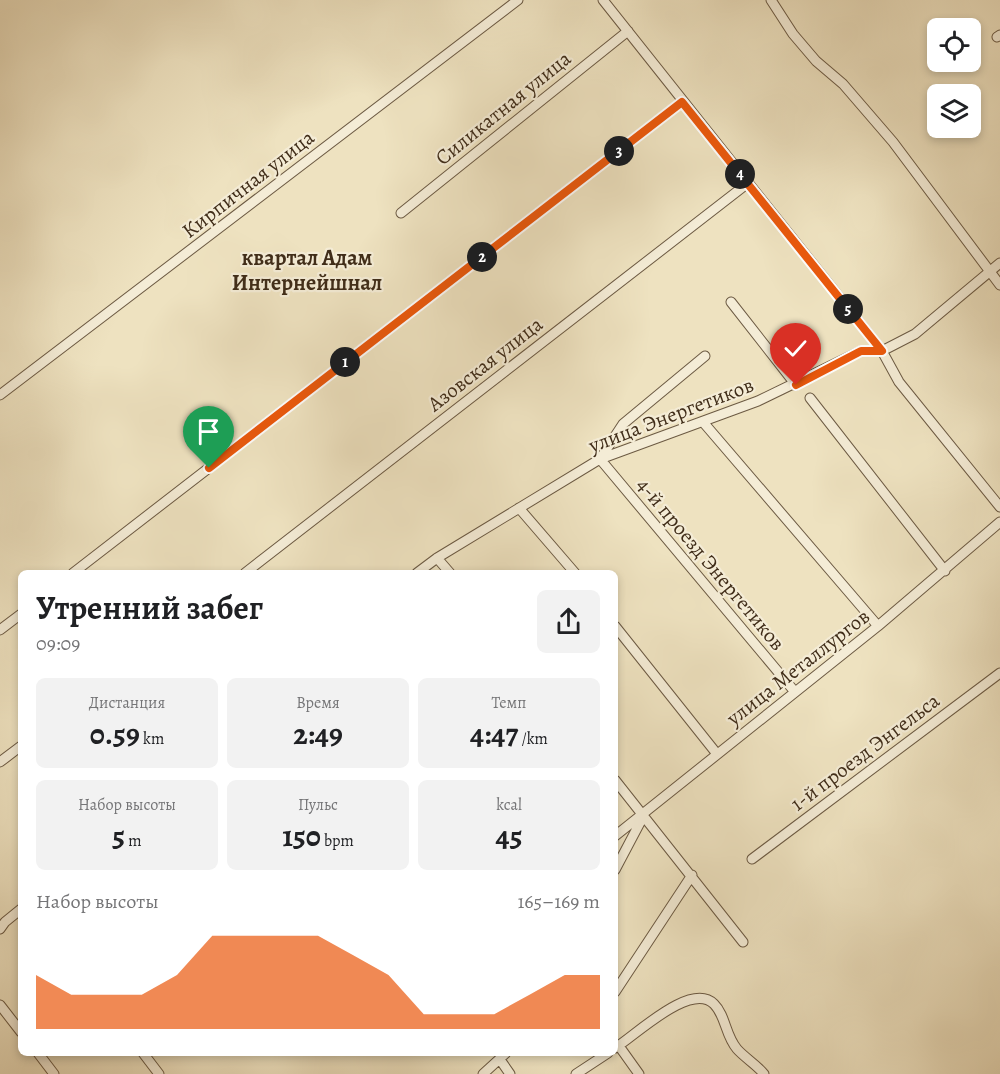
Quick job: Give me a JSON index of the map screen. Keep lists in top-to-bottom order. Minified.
{"streets":{"street":["Силикатная улица","Кирпичная улица","Азовская улица","улица Энергетиков","4-й проезд Энергетиков","улица Металлургов","1-й проезд Энгельса"]},"crossings":[["улица Энергетиков","4-й проезд Энергетиков"],["4-й проезд Энергетиков","улица Металлургов"]],"districts":["квартал Адам Интернейшнал"],"page":{"pins":["3","4","2","5","1"],"heading":["Утренний забег","09:09"],"stats":[["Дистанция","0.59 km"],["Время","2:49"],["Темп","4:47 /km"],["Набор высоты","5 m"],["Пульс","150 bpm"],["kcal","45"]],"chart":["Набор высоты","165–169 m"]}}
